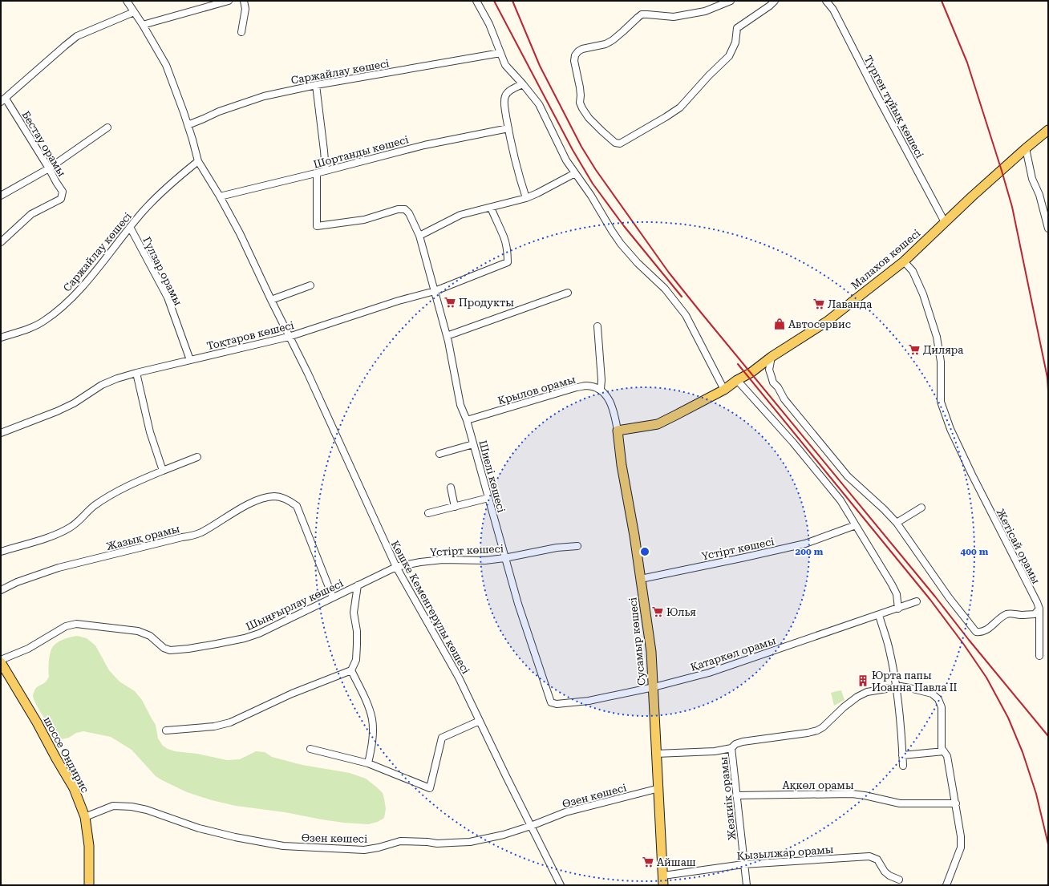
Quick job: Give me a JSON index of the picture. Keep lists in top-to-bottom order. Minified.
{"streets":{"main road":["Малахов көшесі","Сусамыр көшесі","шоссе Ондирис"],"street":["Саржайлау көшесі","Түрген тұйық көшесі","Бестау орамы","Шортанды көшесі","Гүлзар орамы","Тоқтаров көшесі","Крылов орамы","Шиелі көшесі","Жазық орамы","Жетісай орамы","Үстірт көшесі","Шыңғырлау көшесі","Көшке Кеменгерұлы көшесі","Қатаркөл орамы","Ақкөл орамы","Өзен көшесі","Жезкиік орамы","Қызылжар орамы"]},"crossings":[["Саржайлау көшесі","Гүлзар орамы"],["Саржайлау көшесі","Көшке Кеменгерұлы көшесі"],["Түрген тұйық көшесі","Малахов көшесі"],["Шортанды көшесі","Шиелі көшесі"],["Шортанды көшесі","Көшке Кеменгерұлы көшесі"],["Малахов көшесі","Жетісай орамы"],["Малахов көшесі","Сусамыр көшесі"],["Гүлзар орамы","Тоқтаров көшесі"],["Тоқтаров көшесі","Шиелі көшесі"],["Тоқтаров көшесі","Көшке Кеменгерұлы көшесі"],["Крылов орамы","Шиелі көшесі"],["Крылов орамы","Сусамыр көшесі"],["Шиелі көшесі","Үстірт көшесі"],["Шиелі көшесі","Қатаркөл орамы"],["Жазық орамы","Шыңғырлау көшесі"],["Үстірт көшесі","Шыңғырлау көшесі"],["Үстірт көшесі","Көшке Кеменгерұлы көшесі"],["Үстірт көшесі","Сусамыр көшесі"],["Шыңғырлау көшесі","Көшке Кеменгерұлы көшесі"],["Шыңғырлау көшесі","шоссе Ондирис"],["Көшке Кеменгерұлы көшесі","Өзен көшесі"],["Сусамыр көшесі","Қатаркөл орамы"],["Сусамыр көшесі","Өзен көшесі"],["Сусамыр көшесі","Қызылжар орамы"],["шоссе Ондирис","Өзен көшесі"],["Ақкөл орамы","Жезкиік орамы"],["Жезкиік орамы","Қызылжар орамы"]],"places":{"supermarket":["Продукты","Лаванда","Диляра","Юлья","Айшаш"],"shop":["Автосервис"],"building":["Юрта папы Иоанна Павла II"]},"rings":["200 m","400 m"]}
